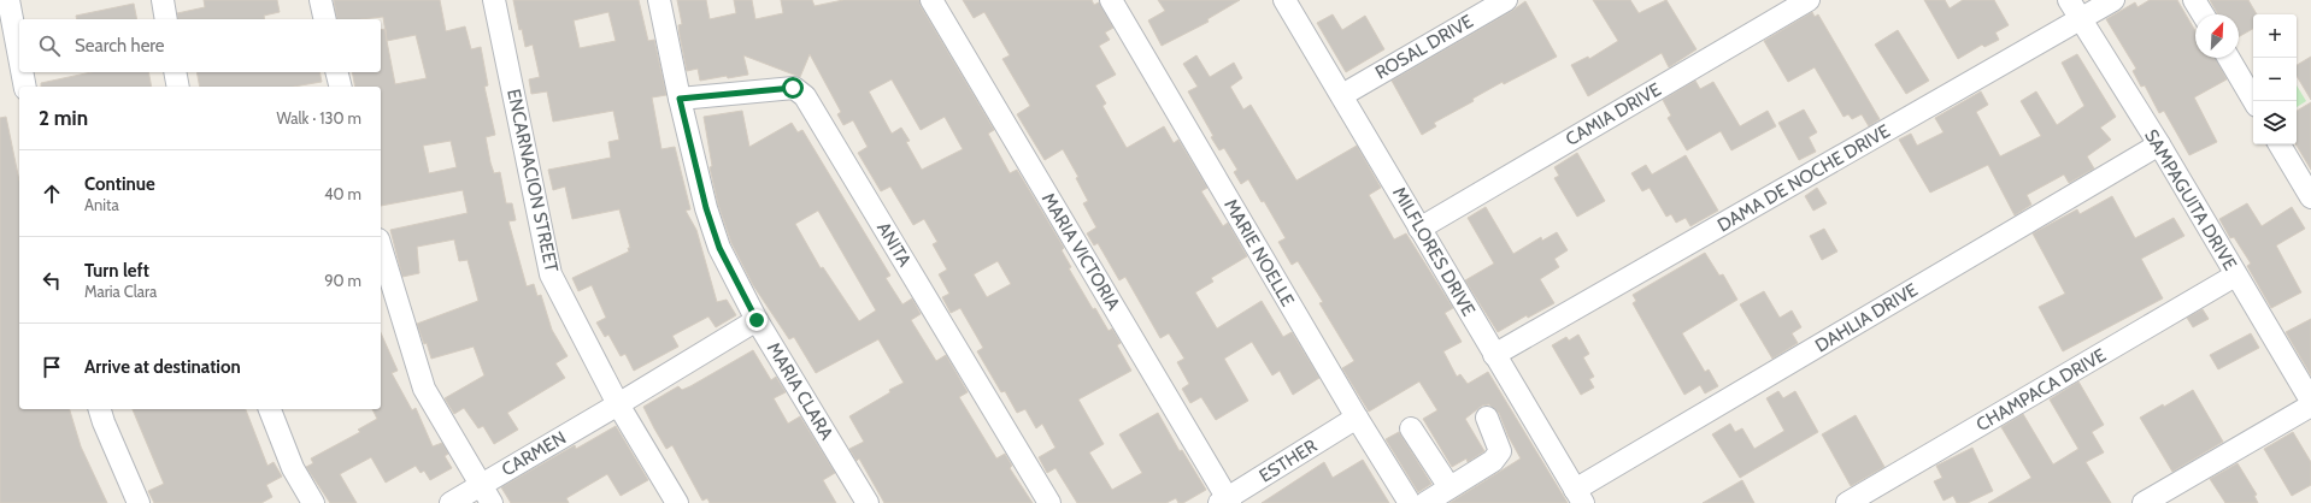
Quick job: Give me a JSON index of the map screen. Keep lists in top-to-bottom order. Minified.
{"streets":{"street":["ROSAL DRIVE","CAMIA DRIVE","DAMA DE NOCHE DRIVE","ENCARNACION STREET","SAMPAGUITA DRIVE","ANITA","MARIA VICTORIA","MILFLORES DRIVE","MARIE NOELLE","DAHLIA DRIVE","CHAMPACA DRIVE","MARIA CLARA","CARMEN","ESTHER"]},"crossings":[["ROSAL DRIVE","MILFLORES DRIVE"],["CAMIA DRIVE","MILFLORES DRIVE"],["DAMA DE NOCHE DRIVE","SAMPAGUITA DRIVE"],["DAMA DE NOCHE DRIVE","MILFLORES DRIVE"],["ENCARNACION STREET","CARMEN"],["SAMPAGUITA DRIVE","DAHLIA DRIVE"],["SAMPAGUITA DRIVE","CHAMPACA DRIVE"],["ANITA","MARIA CLARA"],["MARIA VICTORIA","ESTHER"],["MILFLORES DRIVE","DAHLIA DRIVE"],["MARIE NOELLE","ESTHER"],["MARIA CLARA","CARMEN"]],"north":"top right","page":{"map_buttons":["+","−"],"search":"Search here","heading":["2 min","Walk · 130 m"],"list":[["Continue","Anita","40 m"],["Turn left","Maria Clara","90 m"],"Arrive at destination"]}}
